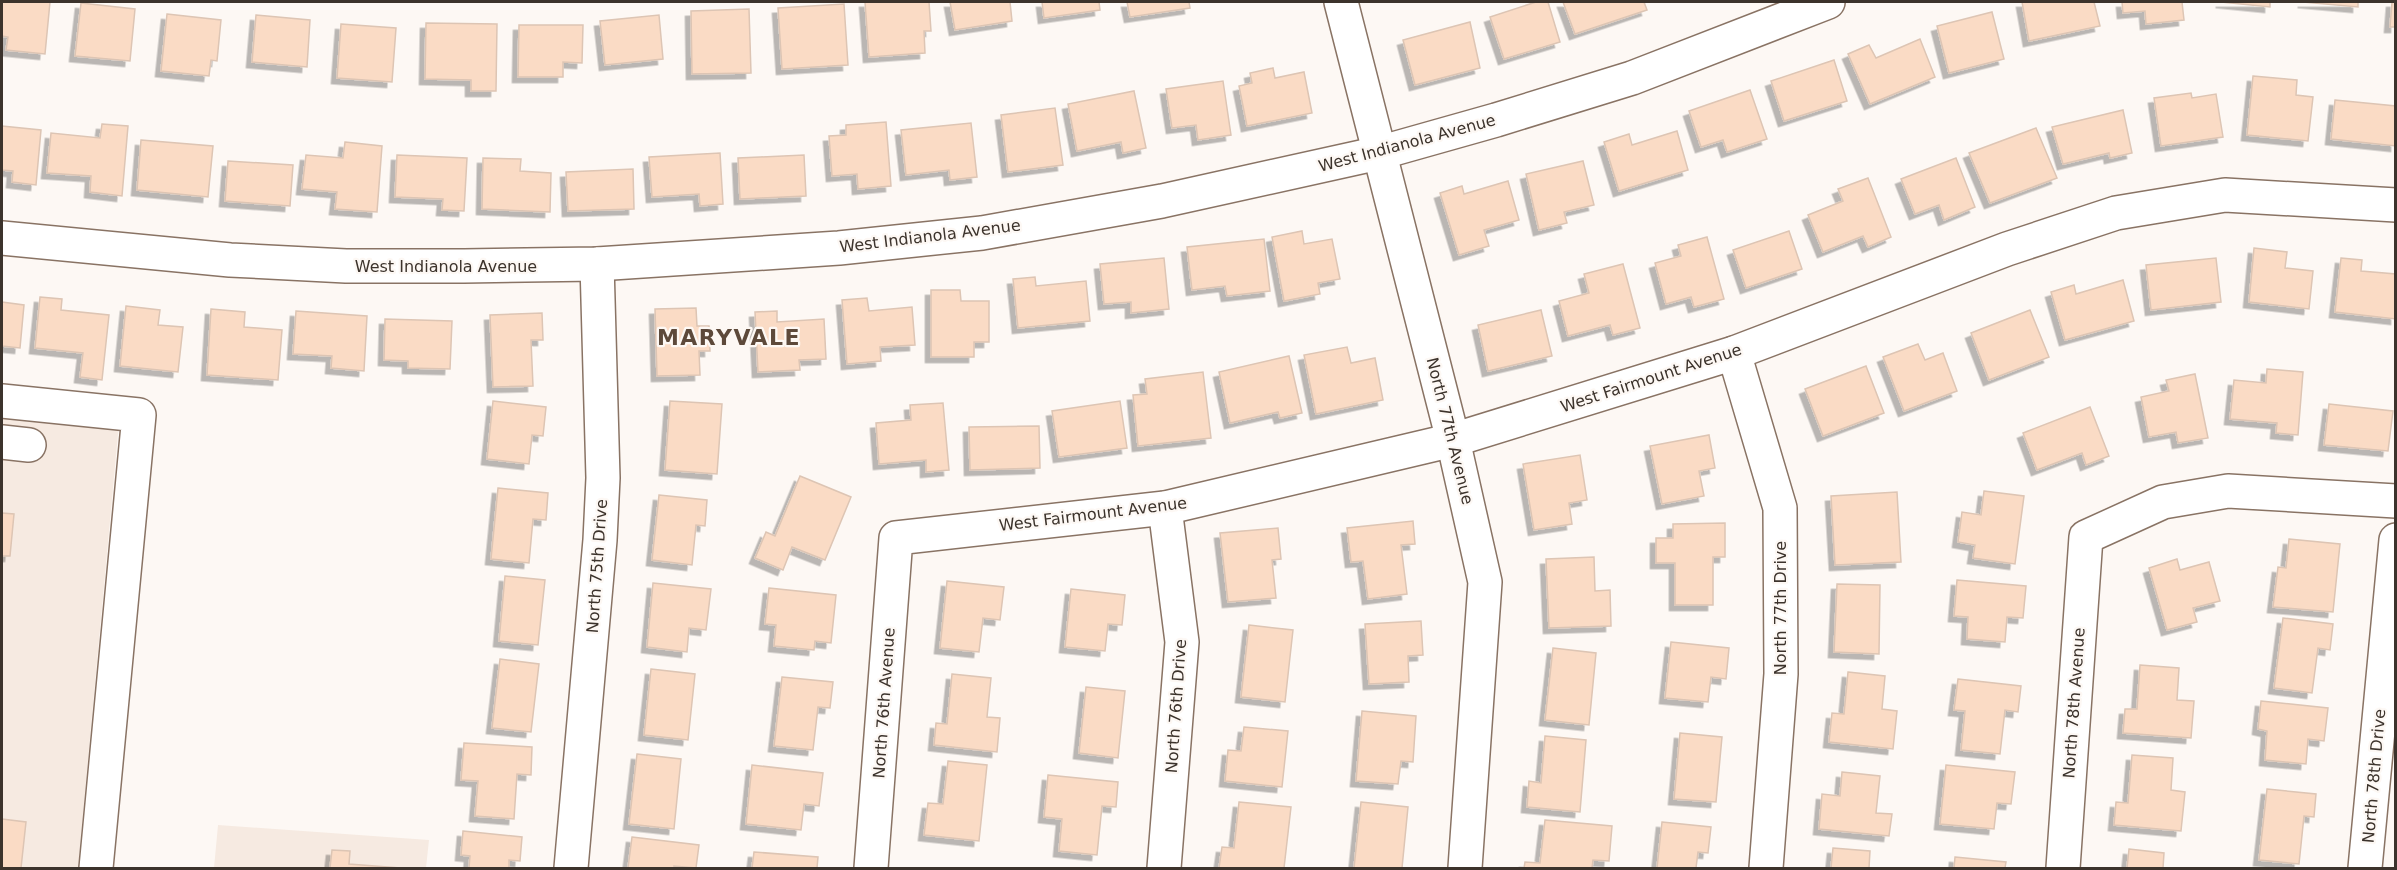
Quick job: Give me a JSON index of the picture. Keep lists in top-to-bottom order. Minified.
{"streets":{"street":["West Indianola Avenue","West Fairmount Avenue","North 77th Avenue","North 75th Drive","North 77th Drive","North 76th Avenue","North 78th Avenue","North 76th Drive","North 78th Drive"]},"crossings":[["West Indianola Avenue","North 77th Avenue"],["West Indianola Avenue","North 75th Drive"],["West Fairmount Avenue","North 77th Avenue"],["West Fairmount Avenue","North 77th Drive"],["West Fairmount Avenue","North 76th Avenue"],["West Fairmount Avenue","North 76th Drive"]],"districts":["MARYVALE"]}
